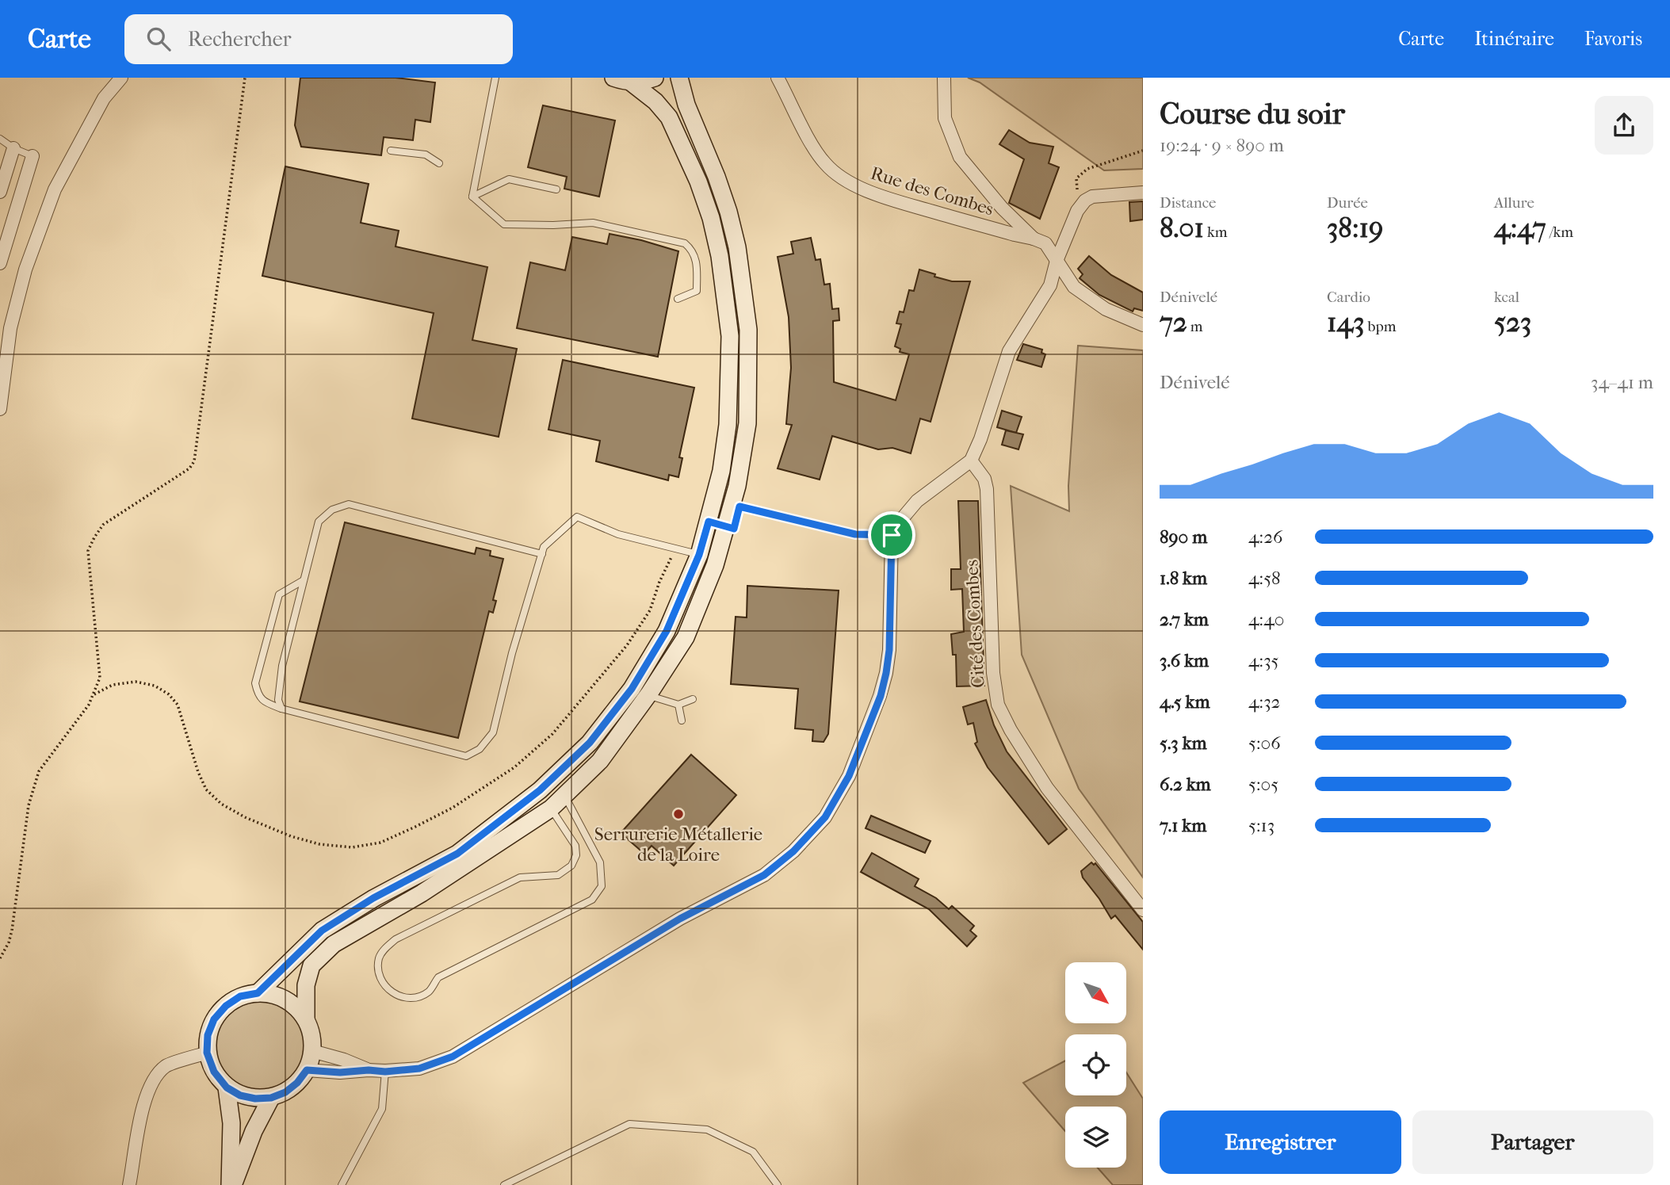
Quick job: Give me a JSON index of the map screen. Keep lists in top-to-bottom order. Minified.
{"streets":{"street":["Rue des Combes","Cité des Combes"]},"places":["Serrurerie Métallerie de la Loire"],"north":"bottom right","page":{"header":"Carte","search":"Rechercher","nav":["Carte","Itinéraire","Favoris"],"heading":["Course du soir","19:24 · 9 × 890 m"],"stats":[["Distance","8.01 km"],["Durée","38:19"],["Allure","4:47 /km"],["Dénivelé","72 m"],["Cardio","143 bpm"],["kcal","523"]],"chart":["Dénivelé","34–41 m"],"list":[{"name":"890 m","note":"4:26"},{"name":"1.8 km","note":"4:58"},{"name":"2.7 km","note":"4:40"},{"name":"3.6 km","note":"4:35"},{"name":"4.5 km","note":"4:32"},{"name":"5.3 km","note":"5:06"},{"name":"6.2 km","note":"5:05"},{"name":"7.1 km","note":"5:13"}],"buttons":["Enregistrer","Partager"]}}
